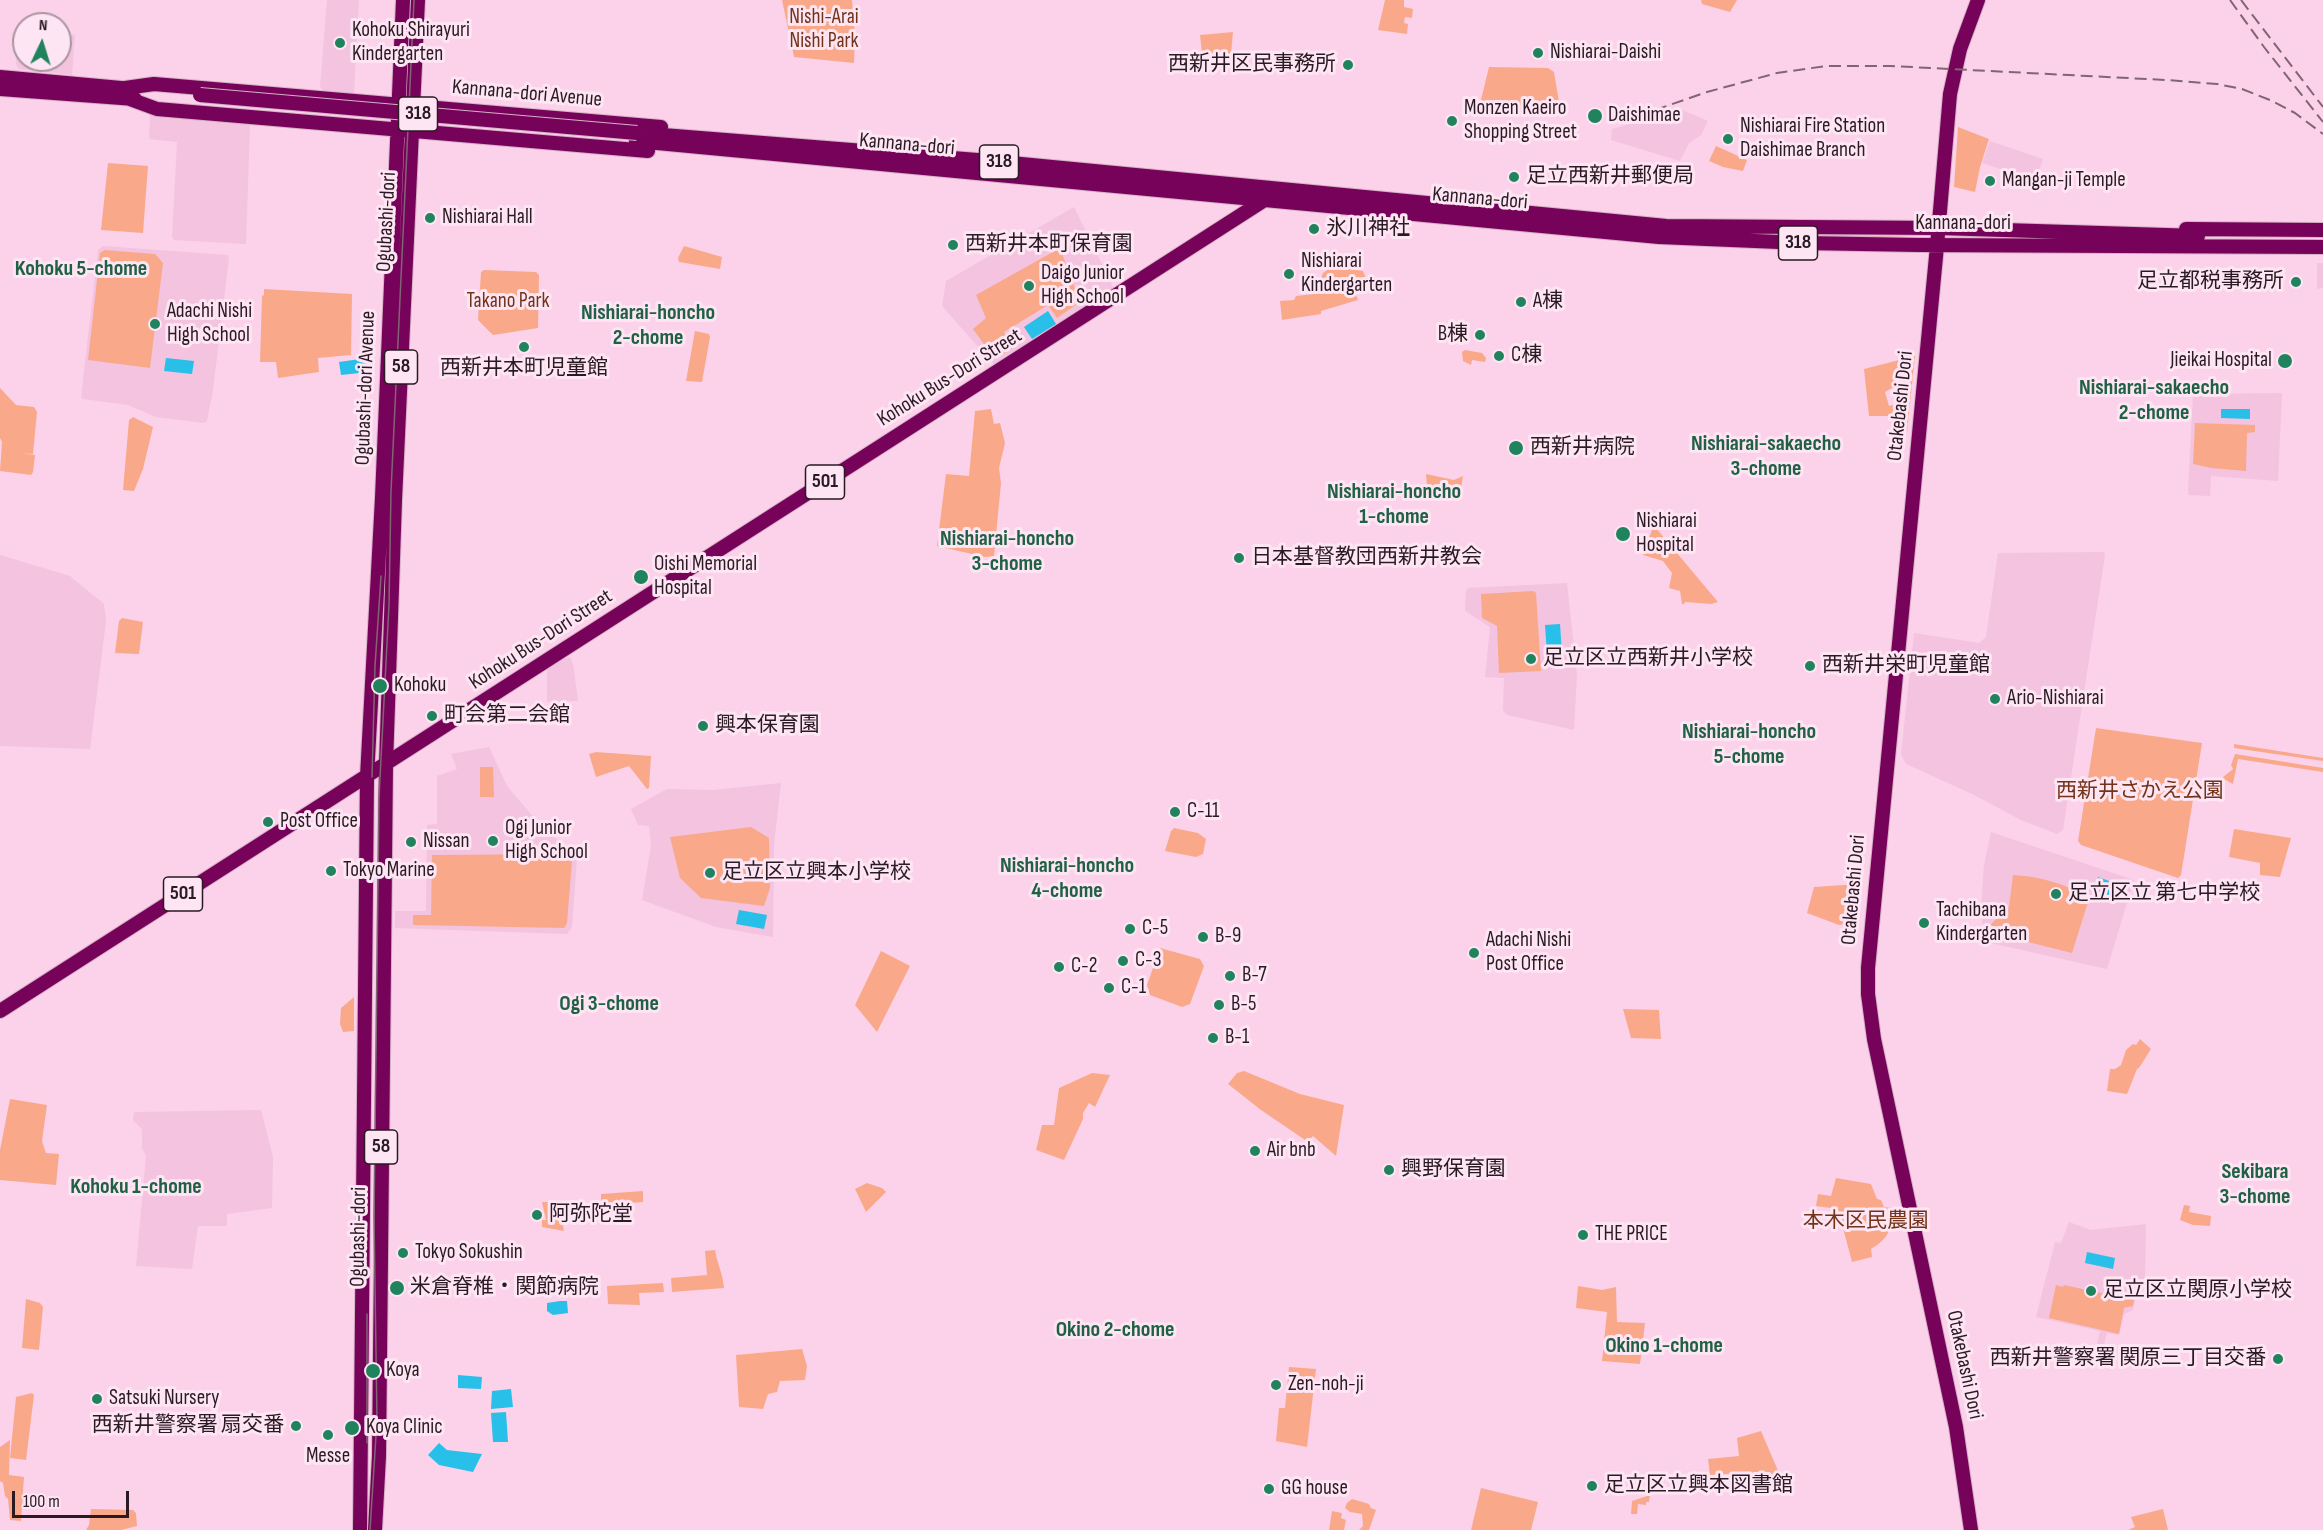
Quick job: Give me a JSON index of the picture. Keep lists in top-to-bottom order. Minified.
{"streets":{"main road":["Kannana-dori Avenue","318","Kannana-dori","Ogubashi-dori","58","Kohoku Bus-Dori Street","Ogubashi-dori Avenue","Otakebashi Dori","501"]},"crossings":[["Kannana-dori Avenue","Kannana-dori"],["Kannana-dori Avenue","58"],["Kannana-dori Avenue","Ogubashi-dori Avenue"],["Kannana-dori","Kohoku Bus-Dori Street"],["Kannana-dori","Otakebashi Dori"],["Ogubashi-dori","58"],["Ogubashi-dori","Kohoku Bus-Dori Street"],["Ogubashi-dori","Ogubashi-dori Avenue"],["58","Kohoku Bus-Dori Street"],["Kohoku Bus-Dori Street","Ogubashi-dori Avenue"]],"districts":["Kohoku 5-chome","Nishiarai-honcho 2-chome","Nishiarai-sakaecho 2-chome","Nishiarai-sakaecho 3-chome","Nishiarai-honcho 1-chome","Nishiarai-honcho 3-chome","Nishiarai-honcho 5-chome","Nishiarai-honcho 4-chome","Ogi 3-chome","Sekibara 3-chome","Kohoku 1-chome","Okino 2-chome","Okino 1-chome"],"parks":["Nishi-Arai Nishi Park","Takano Park","西新井さかえ公園","本木区民農園"],"places":["Kohoku Shirayuri Kindergarten","Nishiarai-Daishi","西新井区民事務所","Daishimae","Monzen Kaeiro Shopping Street","Nishiarai Fire Station Daishimae Branch","足立西新井郵便局","Mangan-ji Temple","Nishiarai Hall","氷川神社","西新井本町保育園","Nishiarai Kindergarten","足立都税事務所","Daigo Junior High School","A棟","Adachi Nishi High School","B棟","西新井本町児童館","C棟","Jieikai Hospital","西新井病院","Nishiarai Hospital","日本基督教団西新井教会","Oishi Memorial Hospital","足立区立西新井小学校","西新井栄町児童館","Kohoku","Ario-Nishiarai","町会第二会館","興本保育園","C-11","Post Office","Ogi Junior High School","Nissan","Tokyo Marine","足立区立興本小学校","足立区立 第七中学校","Tachibana Kindergarten","C-5","B-9","Adachi Nishi Post Office","C-3","C-2","B-7","C-1","B-5","B-1","Air bnb","興野保育園","阿弥陀堂","THE PRICE","Tokyo Sokushin","米倉脊椎・関節病院","足立区立関原小学校","西新井警察署 関原三丁目交番","Koya","Zen-noh-ji","Satsuki Nursery","西新井警察署 扇交番","Koya Clinic","Messe","足立区立興本図書館","GG house"],"scale_bar":"100 m","north":"top"}
